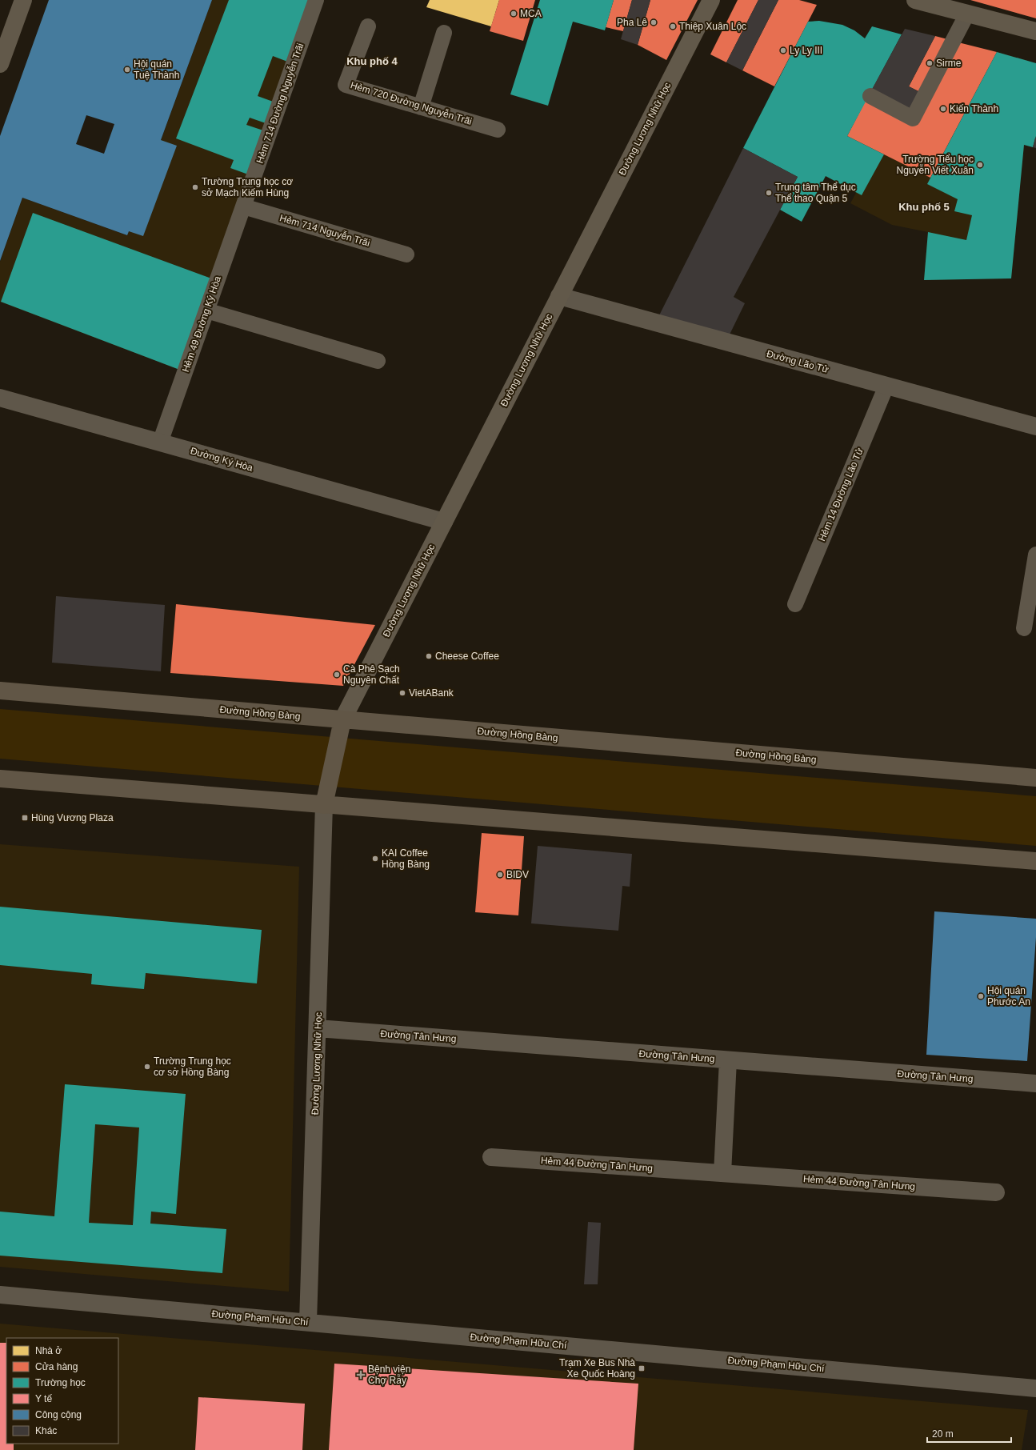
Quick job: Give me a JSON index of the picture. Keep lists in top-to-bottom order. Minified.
{"streets":{"main road":["Đường Hồng Bàng"],"street":["Đường Lương Nhữ Học","Đường Lão Tử","Đường Ký Hòa","Đường Tân Hưng","Hẻm 44 Đường Tân Hưng","Đường Phạm Hữu Chí"],"lane":["Hẻm 714 Đường Nguyễn Trãi","Hẻm 720 Đường Nguyễn Trãi","Hẻm 714 Nguyễn Trãi","Hẻm 49 Đường Ký Hòa","Hẻm 14 Đường Lão Tử"]},"crossings":[["Hẻm 714 Đường Nguyễn Trãi","Hẻm 714 Nguyễn Trãi"],["Hẻm 714 Đường Nguyễn Trãi","Hẻm 49 Đường Ký Hòa"],["Đường Lương Nhữ Học","Đường Lão Tử"],["Đường Lương Nhữ Học","Đường Ký Hòa"],["Đường Lương Nhữ Học","Đường Hồng Bàng"],["Đường Lương Nhữ Học","Đường Tân Hưng"],["Đường Lương Nhữ Học","Đường Phạm Hữu Chí"],["Hẻm 714 Nguyễn Trãi","Hẻm 49 Đường Ký Hòa"],["Hẻm 49 Đường Ký Hòa","Đường Ký Hòa"],["Đường Lão Tử","Hẻm 14 Đường Lão Tử"]],"districts":["Khu phố 4","Khu phố 5"],"places":{"other":["MCA","Pha Lê","Thiệp Xuân Lộc","Ly Ly III","Sirme","Hội quán Tuệ Thành","Kiến Thành","Trường Tiểu học Nguyễn Viết Xuân","Trường Trung học cơ sở Mạch Kiếm Hùng","Trung tâm Thể dục Thể thao Quận 5","Cheese Coffee","Cà Phê Sạch Nguyên Chất","VietABank","KAI Coffee Hồng Bàng","BIDV","Hội quán Phước An","Trường Trung học cơ sở Hồng Bàng"],"transit":["Hùng Vương Plaza","Trạm Xe Bus Nhà Xe Quốc Hoàng"],"health":["Bệnh viện Chợ Rẫy"]},"legend":["Nhà ở","Cửa hàng","Trường học","Y tế","Công cộng","Khác"],"scale_bar":"20 m"}
